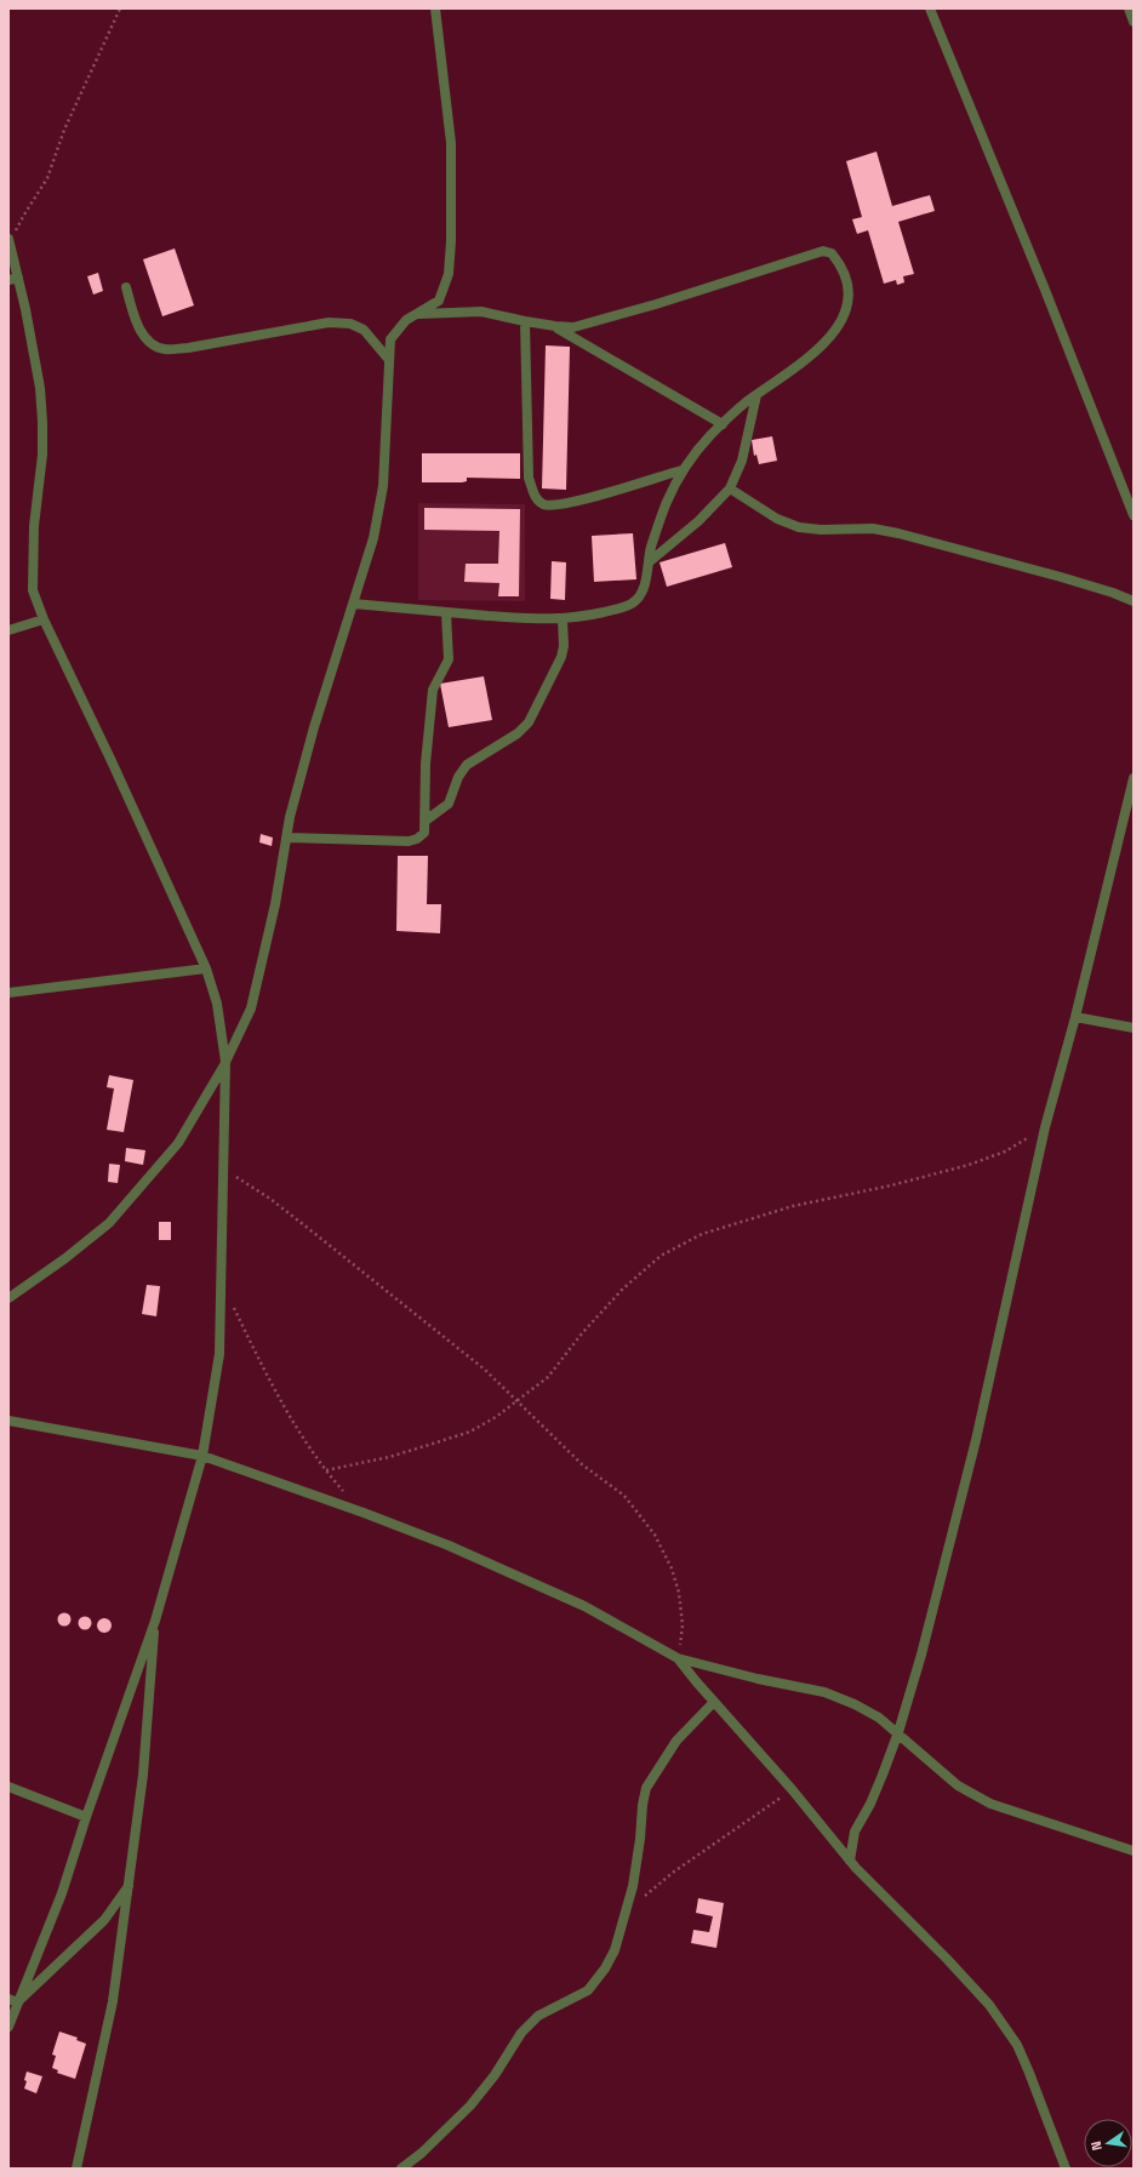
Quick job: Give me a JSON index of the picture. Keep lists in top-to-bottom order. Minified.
{"north":"left"}
